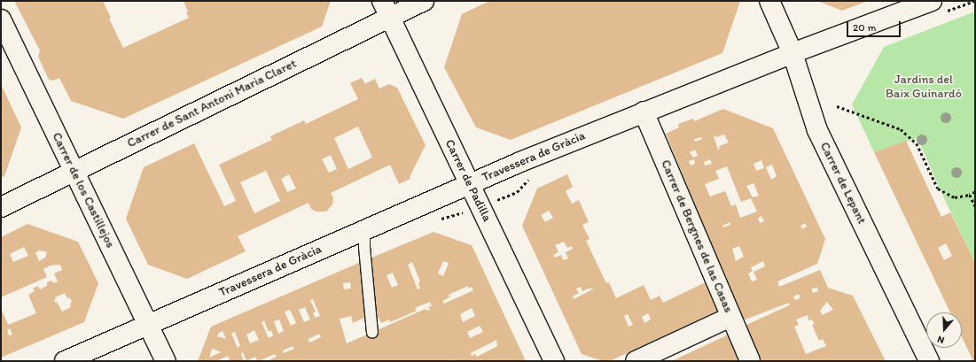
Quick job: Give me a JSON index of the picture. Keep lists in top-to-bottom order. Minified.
{"streets":{"street":["Carrer de Sant Antoni Maria Claret","Travessera de Gràcia","Carrer de Padilla","Carrer de Lepant","Carrer de los Castillejos","Carrer de Bergnes de las Casas"]},"crossings":[["Carrer de Sant Antoni Maria Claret","Carrer de Padilla"],["Carrer de Sant Antoni Maria Claret","Carrer de los Castillejos"],["Travessera de Gràcia","Carrer de Padilla"],["Travessera de Gràcia","Carrer de Lepant"],["Travessera de Gràcia","Carrer de los Castillejos"],["Travessera de Gràcia","Carrer de Bergnes de las Casas"]],"parks":["Jardins del Baix Guinardó"],"scale_bar":"20 m","north":"bottom"}
